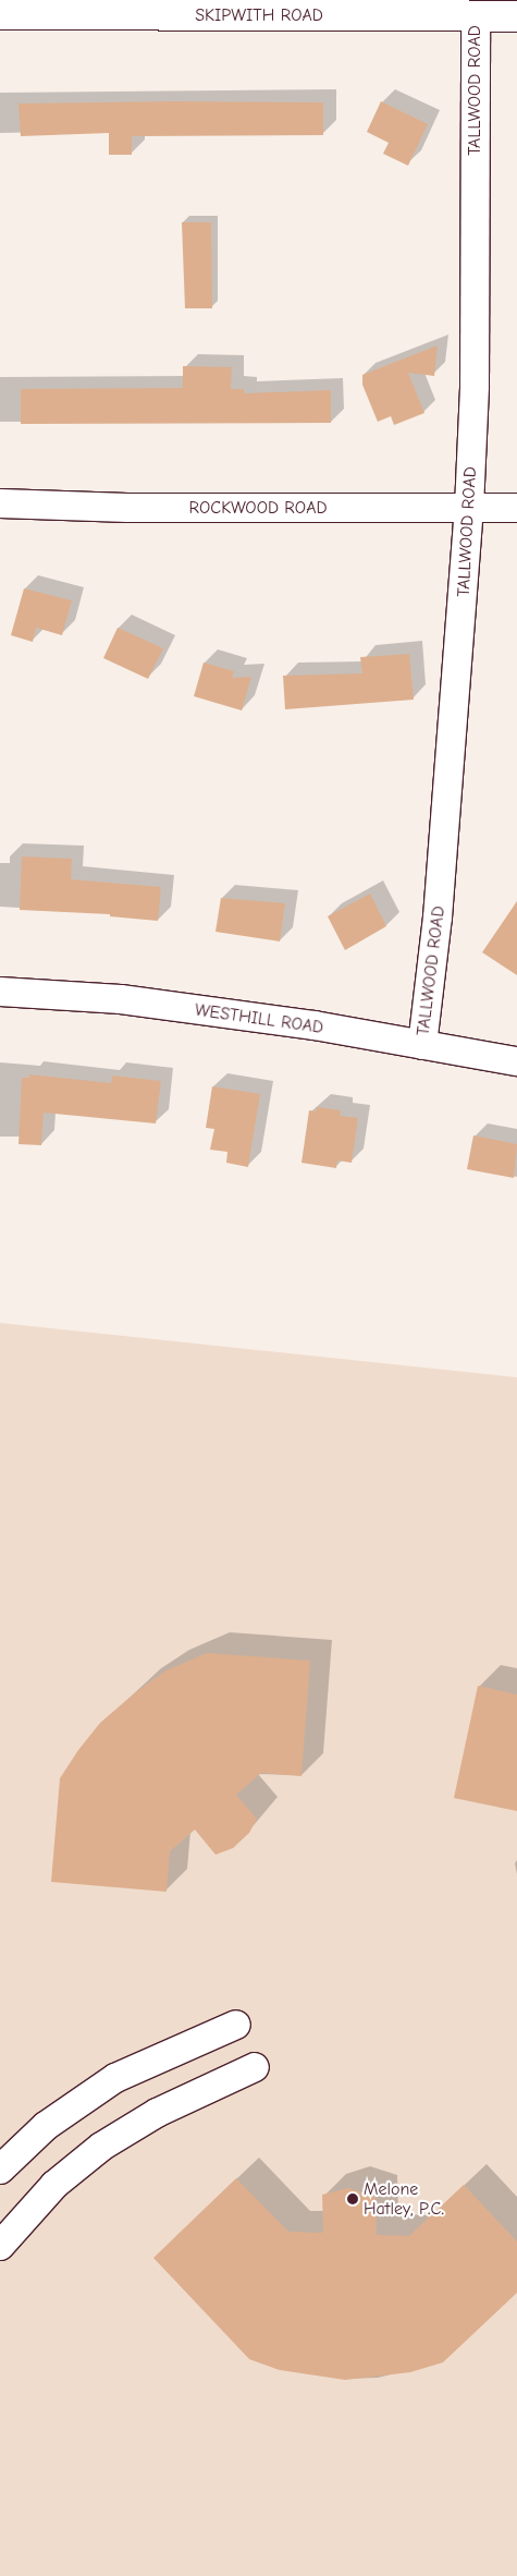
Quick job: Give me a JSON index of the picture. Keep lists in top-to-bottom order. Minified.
{"streets":{"main road":["SKIPWITH ROAD"],"street":["TALLWOOD ROAD","ROCKWOOD ROAD","WESTHILL ROAD"]},"crossings":[["SKIPWITH ROAD","TALLWOOD ROAD"],["TALLWOOD ROAD","ROCKWOOD ROAD"],["TALLWOOD ROAD","WESTHILL ROAD"]],"places":["Melone Hatley, P.C."]}
